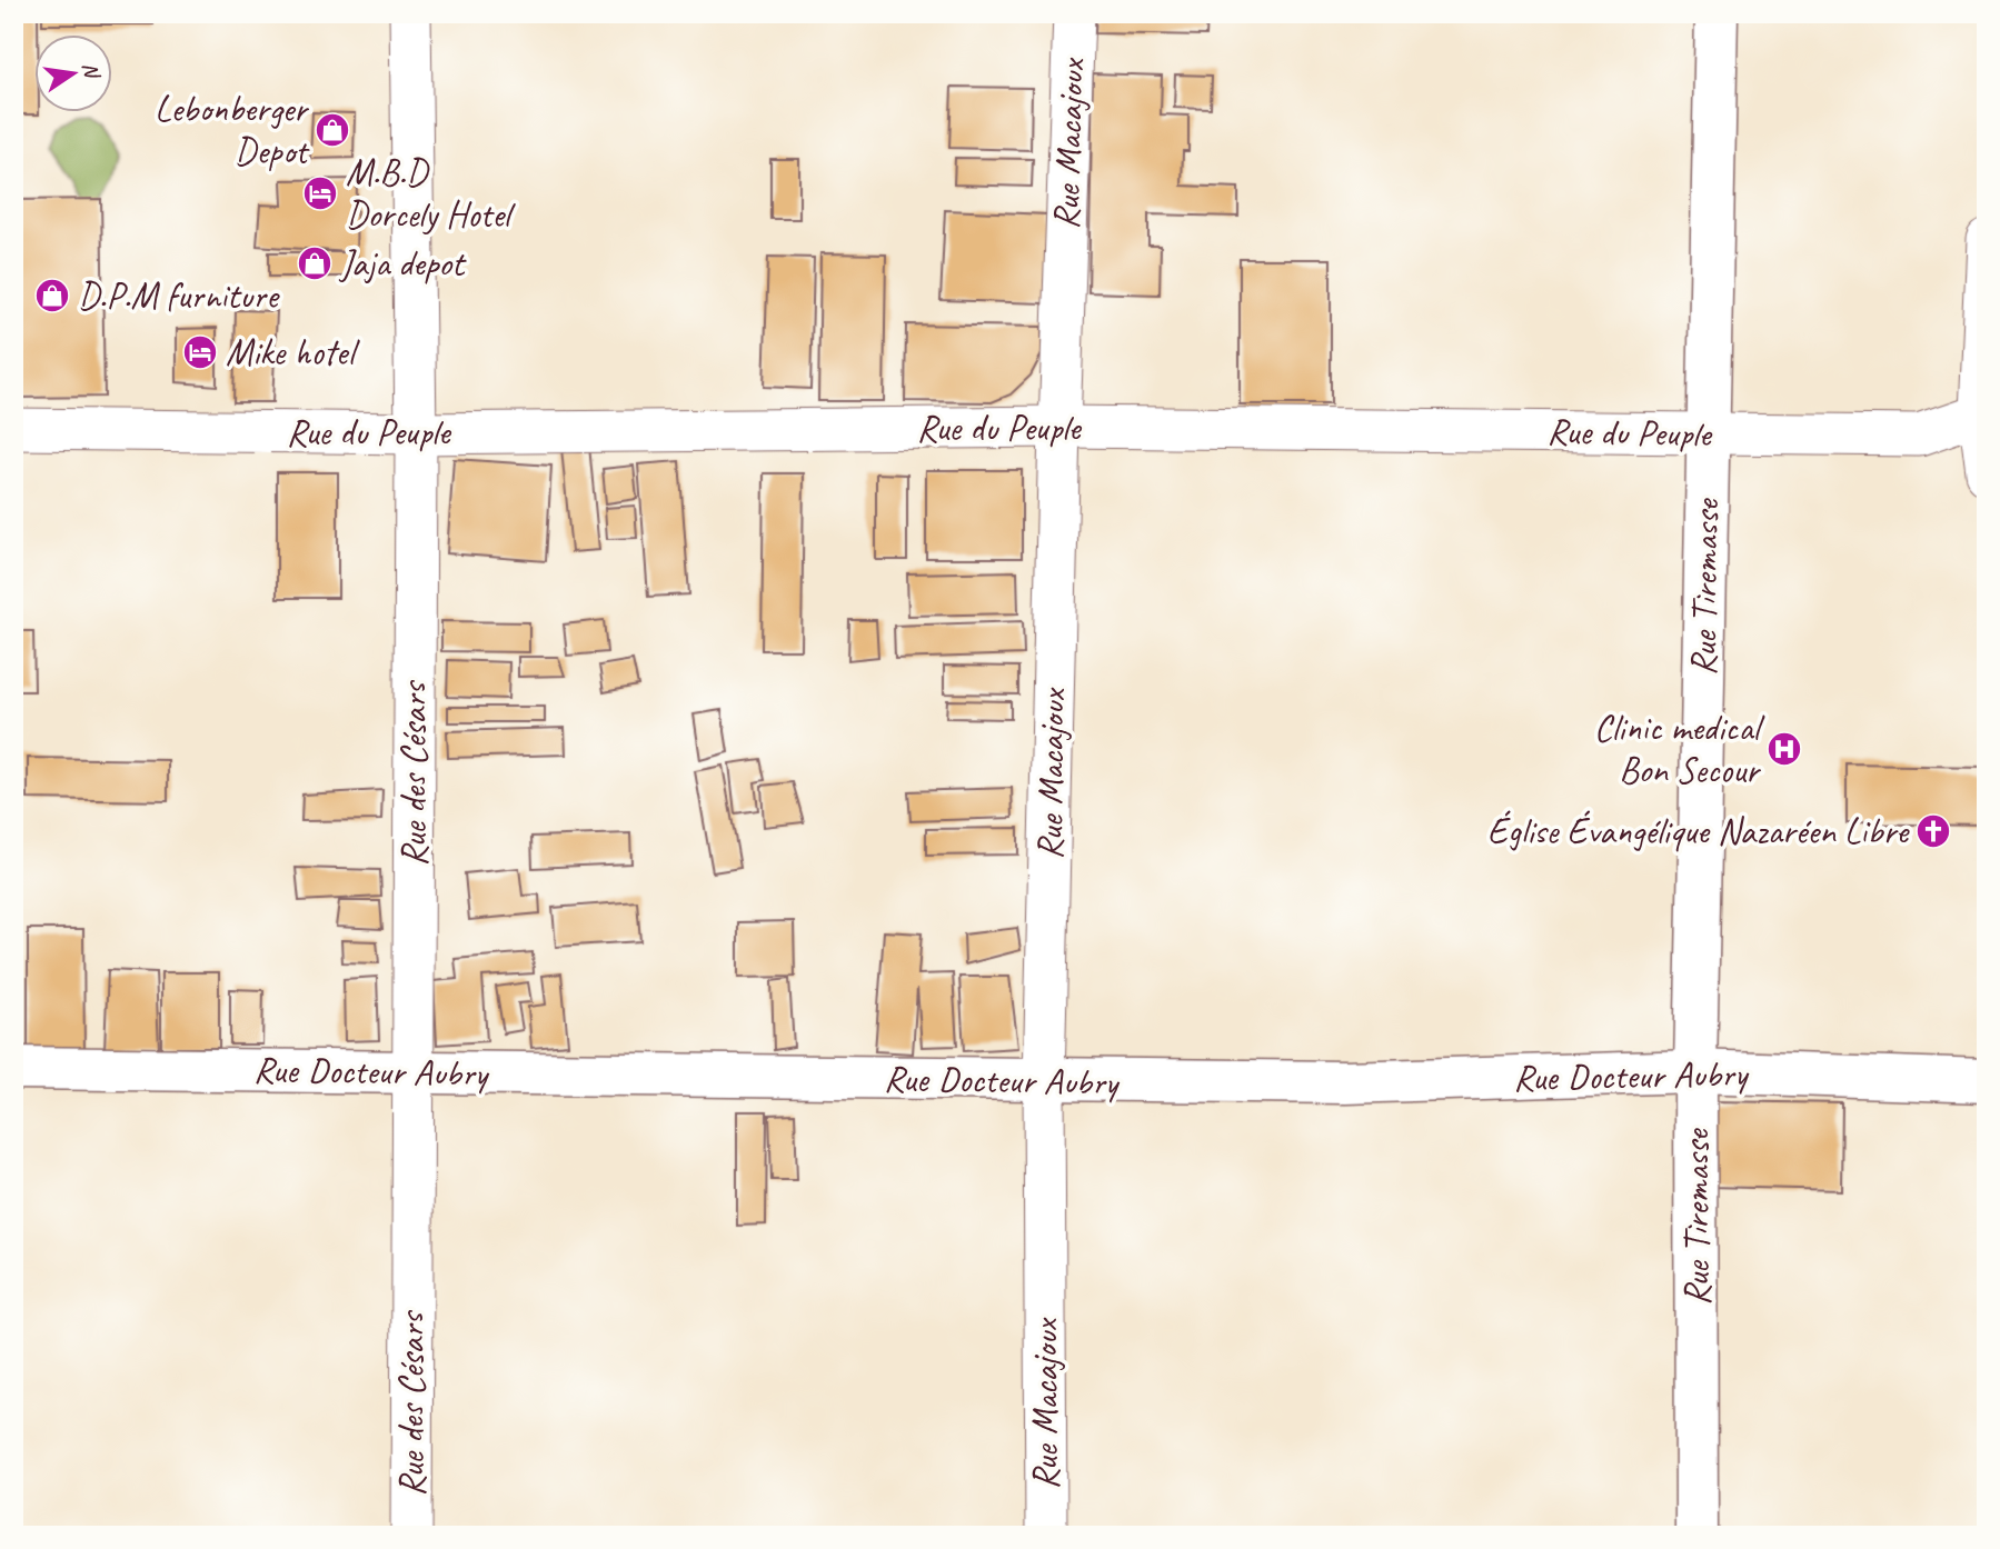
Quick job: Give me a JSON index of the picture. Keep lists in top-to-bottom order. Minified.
{"streets":{"street":["Rue Macajoux","Rue du Peuple","Rue Tiremasse","Rue des Césars","Rue Docteur Aubry"]},"crossings":[["Rue Macajoux","Rue du Peuple"],["Rue Macajoux","Rue Docteur Aubry"],["Rue du Peuple","Rue Tiremasse"],["Rue du Peuple","Rue des Césars"],["Rue Tiremasse","Rue Docteur Aubry"],["Rue des Césars","Rue Docteur Aubry"]],"places":{"shop":["Lebonberger Depot","Jaja depot","D.P.M furniture"],"hotel":["M.B.D Dorcely Hotel","Mike hotel"],"hospital":["Clinic medical Bon Secour"],"church":["Église Évangélique Nazaréen Libre"]},"north":"right"}
